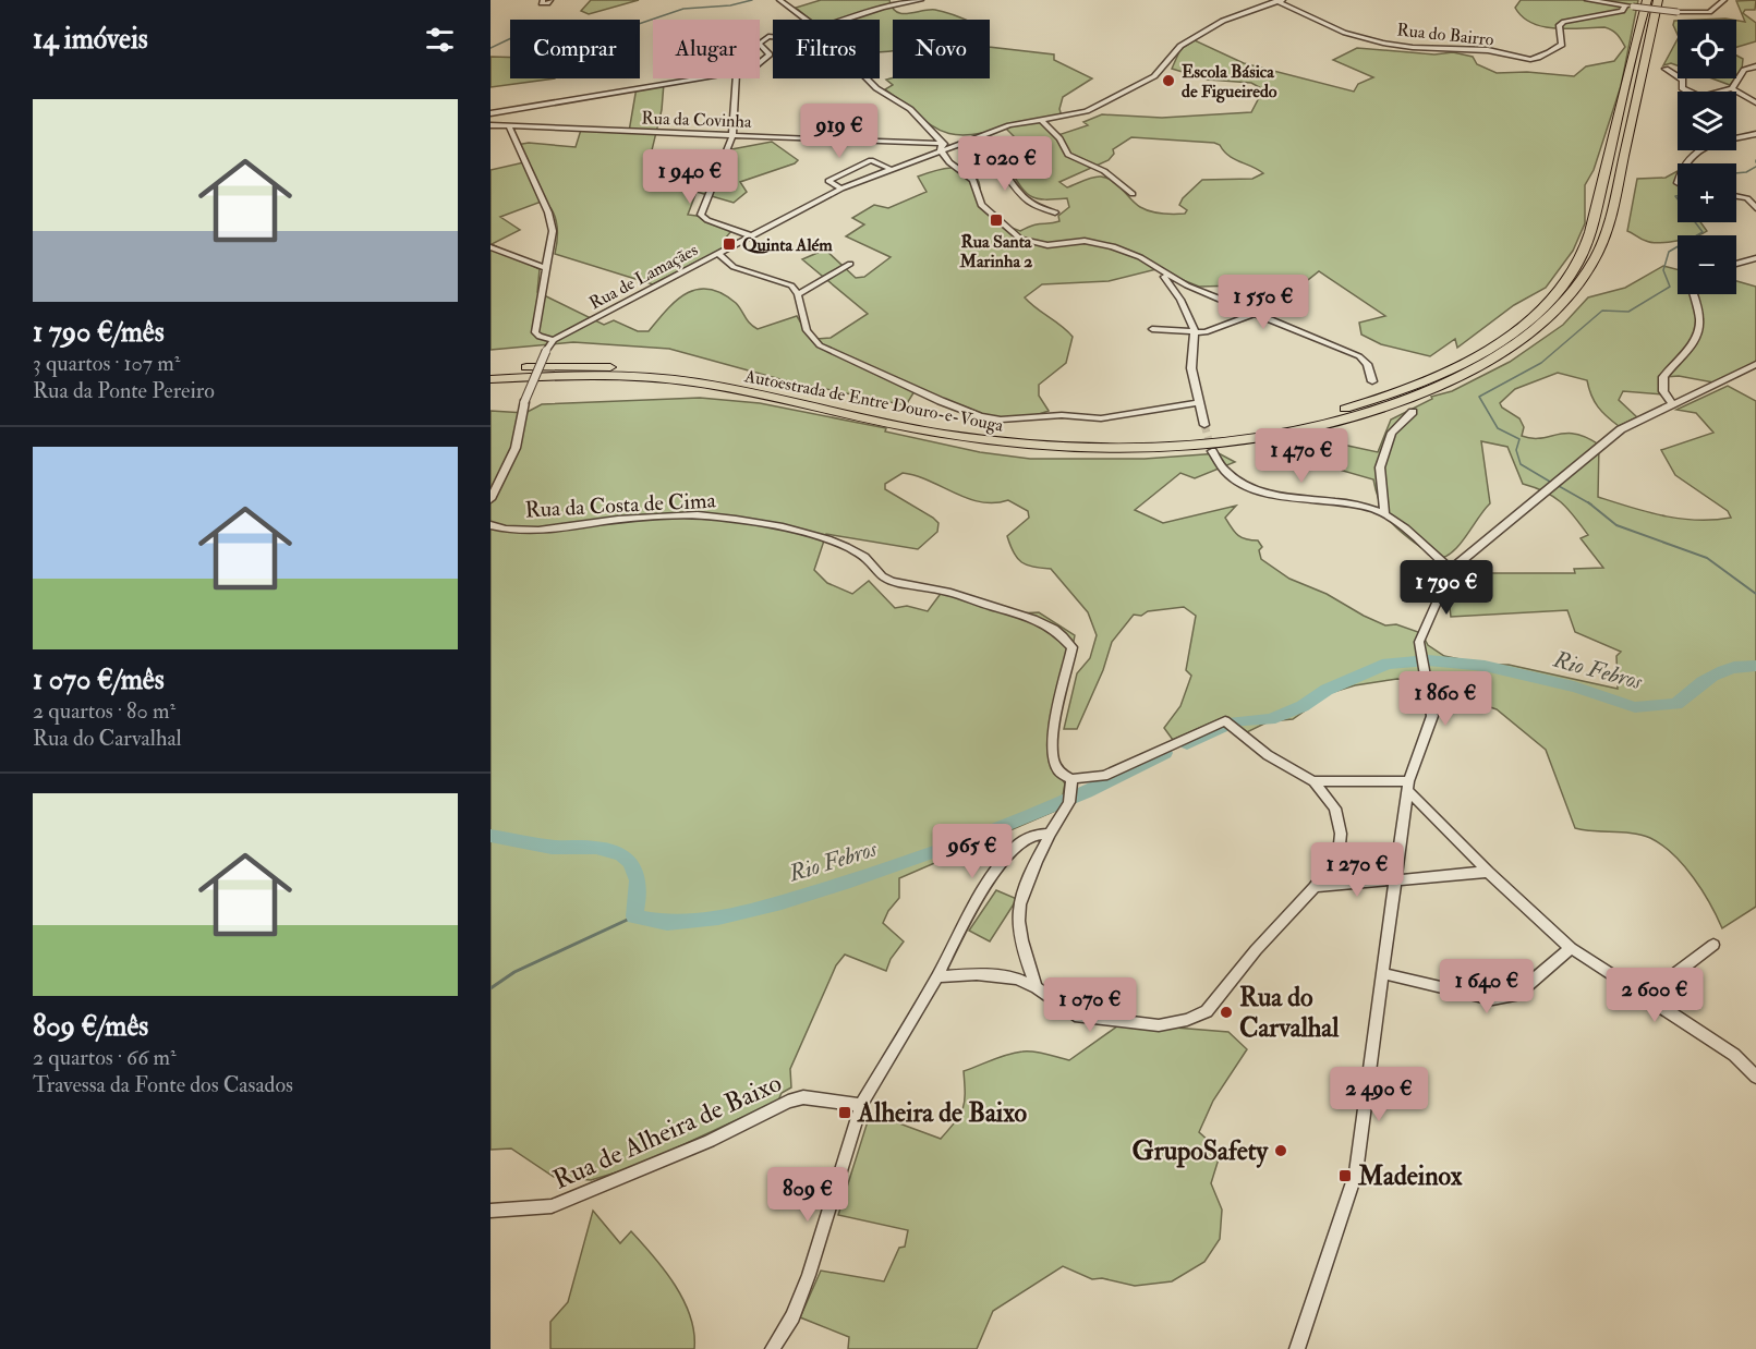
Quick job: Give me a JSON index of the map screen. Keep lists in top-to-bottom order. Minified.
{"streets":{"highway":["Autoestrada de Entre Douro-e-Vouga"],"street":["Rua do Bairro","Rua da Covinha","Rua de Lamaçães","Rua da Costa de Cima","Rua de Alheira de Baixo"]},"crossings":[["Rua do Bairro","Rua de Lamaçães"],["Rua da Covinha","Rua de Lamaçães"]],"water":["Rio Febros"],"places":{"other":["Escola Básica de Figueiredo","Rua do Carvalhal","GrupoSafety"],"transit":["Rua Santa Marinha 2","Quinta Além","Alheira de Baixo","Madeinox"]},"page":{"heading":"14 imóveis","map_buttons":["+","−"],"chip":["Comprar","Alugar","Filtros","Novo"],"list":[{"name":"1 790 €/mês","note":"3 quartos · 107 m² · Rua da Ponte Pereiro"},{"name":"1 070 €/mês","note":"2 quartos · 80 m² · Rua do Carvalhal"},{"name":"809 €/mês","note":"2 quartos · 66 m² · Travessa da Fonte dos Casados"}],"price":["919 €","1 020 €","1 940 €","1 550 €","1 470 €","1 790 €","1 860 €","965 €","1 270 €","1 640 €","2 600 €","1 070 €","2 490 €","809 €"]}}
